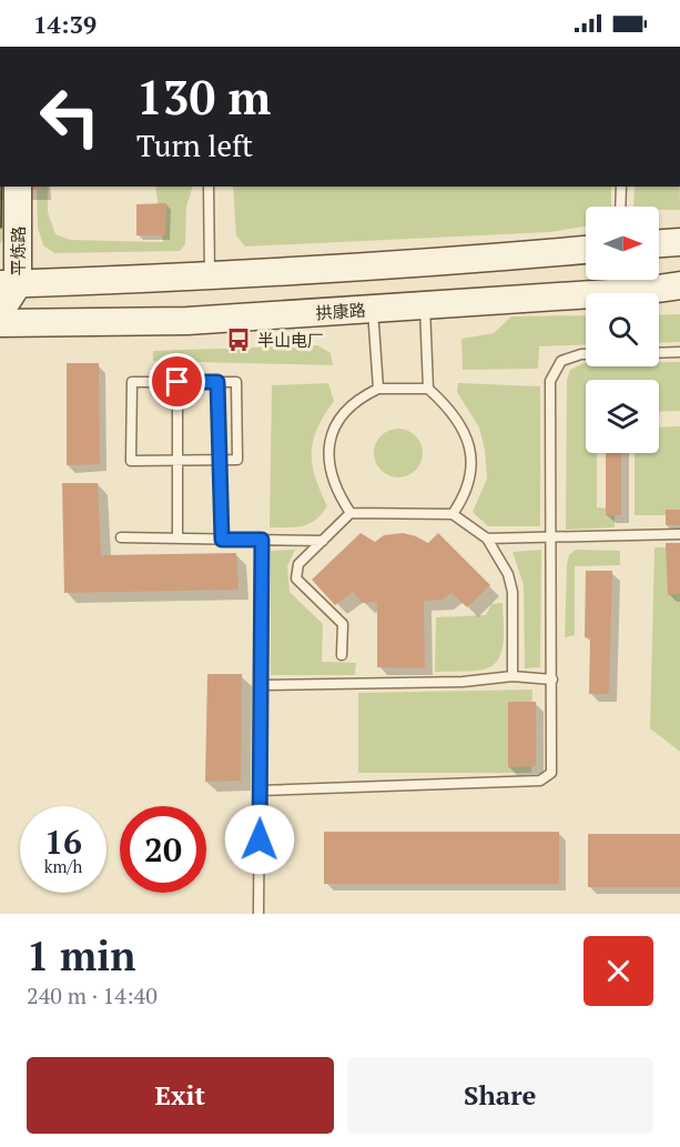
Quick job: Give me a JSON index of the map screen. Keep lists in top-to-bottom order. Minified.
{"streets":{"main road":["平炼路","拱康路"]},"places":{"bus stop":["半山电厂"]},"north":"right","page":{"status":"14:39","turn":["130 m","Turn left"],"speed":"16 km/h","limit":"20","heading":["1 min","240 m · 14:40"],"buttons":["Exit","Share"]}}
